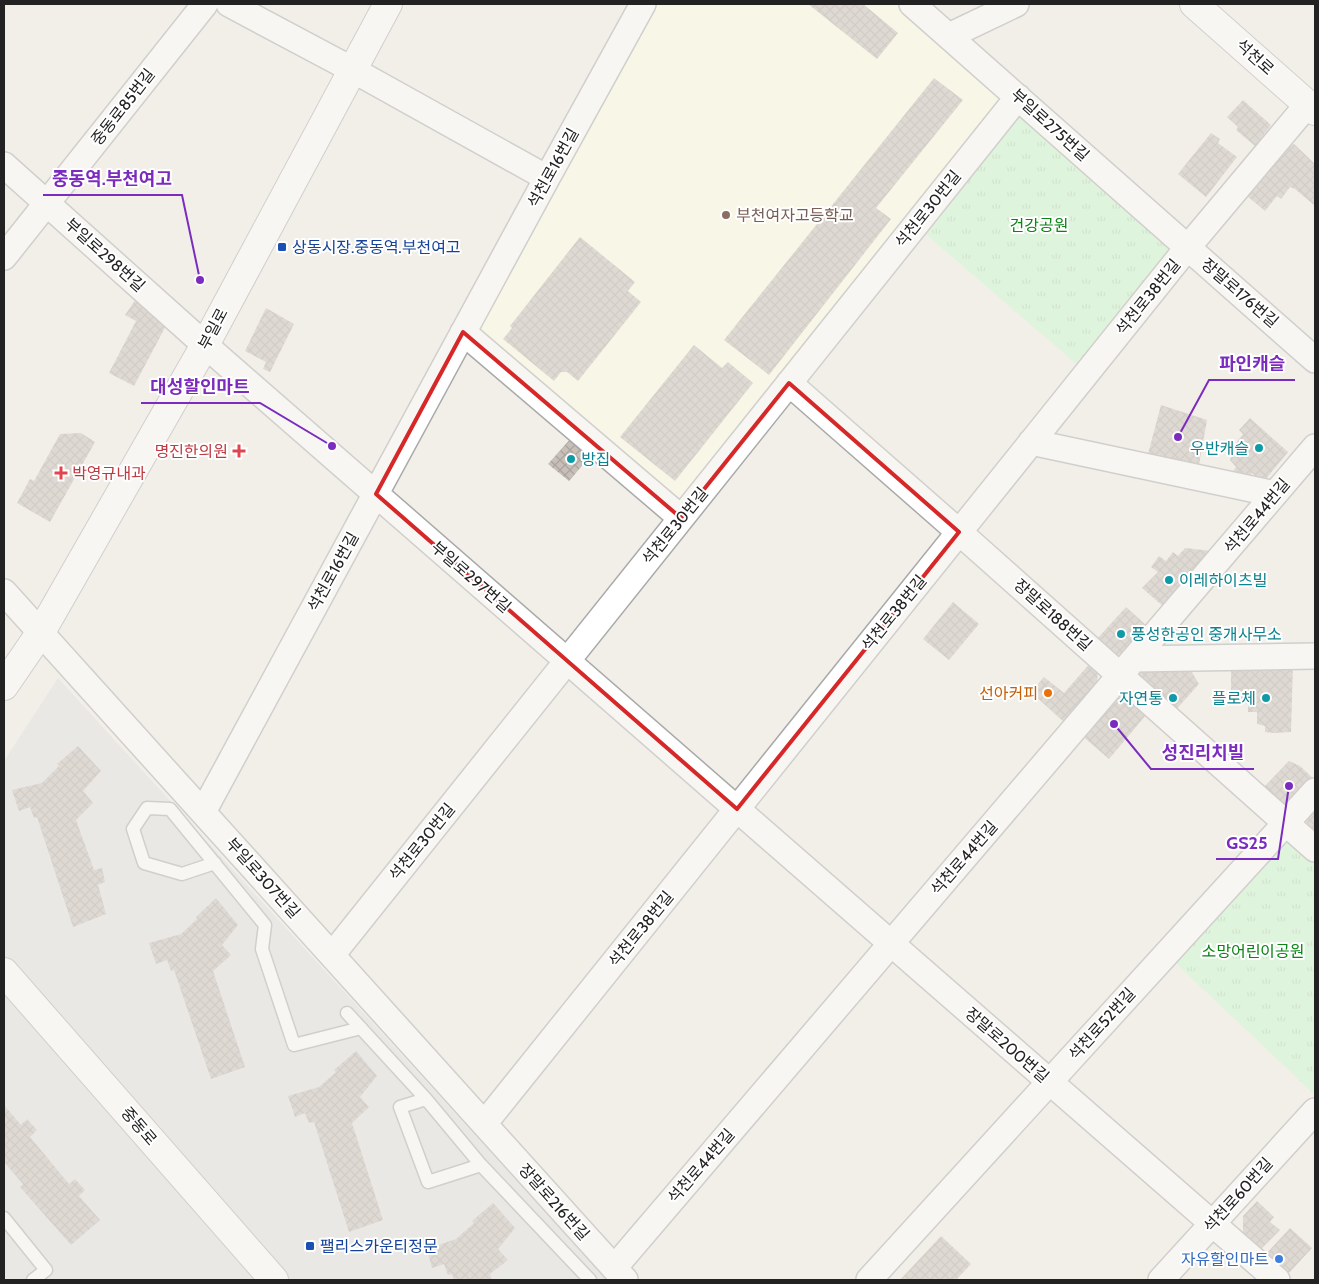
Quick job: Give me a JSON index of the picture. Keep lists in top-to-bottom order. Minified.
{"streets":{"street":["석천로","중동로85번길","부일로275번길","석천로16번길","석천로30번길","부일로298번길","장말로176번길","석천로38번길","부일로","석천로44번길","부일로297번길","장말로188번길","부일로307번길","석천로52번길","장말로200번길","중동로","석천로60번길","장말로216번길"]},"crossings":[["석천로","석천로38번길"],["중동로85번길","부일로298번길"],["부일로275번길","석천로30번길"],["부일로275번길","장말로176번길"],["부일로275번길","석천로38번길"],["석천로16번길","부일로297번길"],["석천로16번길","부일로307번길"],["석천로30번길","부일로297번길"],["석천로30번길","장말로188번길"],["석천로30번길","부일로307번길"],["부일로298번길","부일로"],["부일로298번길","부일로297번길"],["장말로176번길","석천로38번길"],["석천로38번길","부일로297번길"],["석천로38번길","장말로188번길"],["석천로38번길","부일로307번길"],["석천로38번길","장말로200번길"],["석천로38번길","장말로216번길"],["부일로","부일로297번길"],["부일로","부일로307번길"],["석천로44번길","장말로188번길"],["석천로44번길","장말로200번길"],["석천로44번길","장말로216번길"],["부일로297번길","장말로200번길"],["장말로188번길","석천로52번길"],["부일로307번길","장말로216번길"],["석천로52번길","장말로200번길"],["장말로200번길","석천로60번길"]],"parks":["건강공원","소망어린이공원"],"places":{"other":["부천여자고등학교","중동역.부천여고","파인캐슬","대성할인마트","우반캐슬","방집","이레하이츠빌","풍성한공인 중개사무소","선아커피","자연통","플로체","성진리치빌","GS25","자유할인마트"],"transit":["상동시장.중동역.부천여고","팰리스카운티정문"],"health":["명진한의원","박영규내과"]}}
